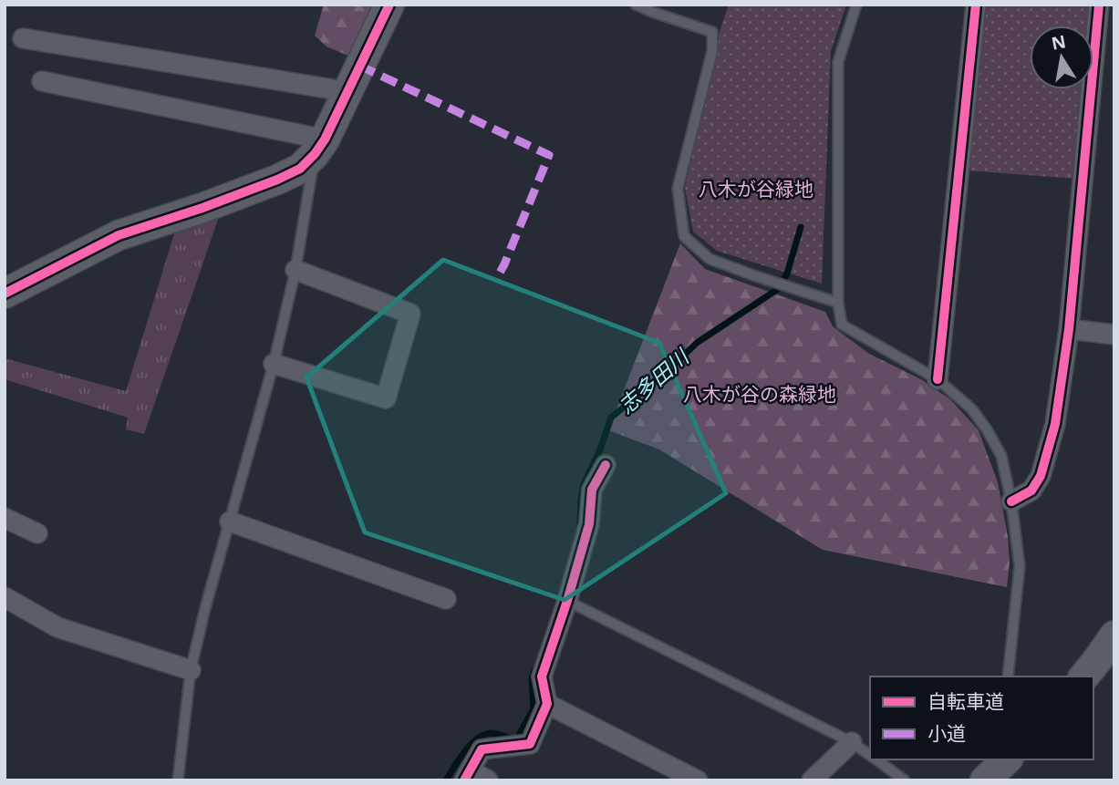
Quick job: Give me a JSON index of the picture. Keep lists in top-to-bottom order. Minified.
{"water":["志多田川"],"parks":["八木が谷緑地","八木が谷の森緑地"],"legend":["自転車道","小道"],"north":"top"}
